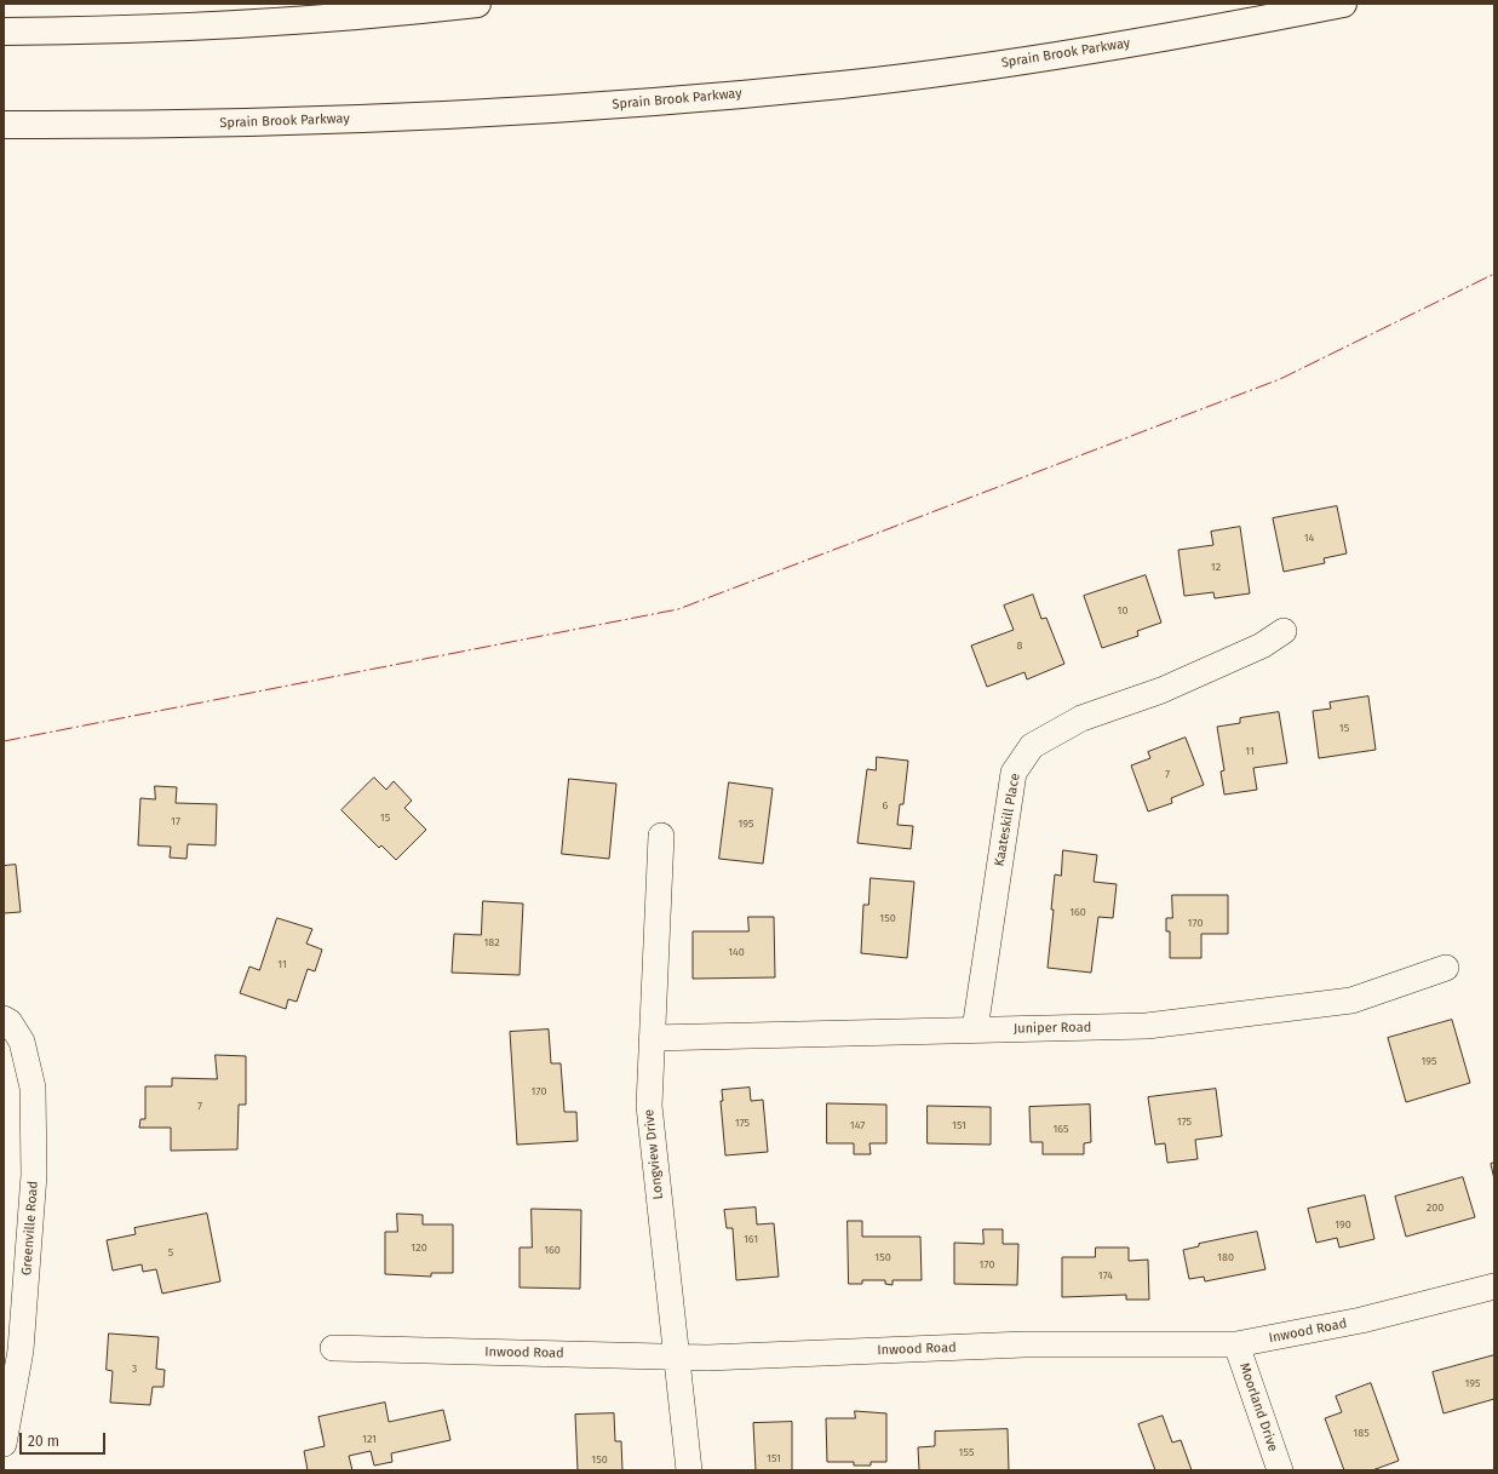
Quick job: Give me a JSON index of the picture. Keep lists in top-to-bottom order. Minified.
{"streets":{"highway":["Sprain Brook Parkway"],"street":["Kaateskill Place","Juniper Road","Longview Drive","Greenville Road","Inwood Road","Moorland Drive"]},"crossings":[["Kaateskill Place","Juniper Road"],["Juniper Road","Longview Drive"],["Longview Drive","Inwood Road"],["Inwood Road","Moorland Drive"]],"house_numbers":["14","12","10","8","15","11","7","6","15","17","195","160","150","170","182","140","11","195","170","7","175","175","147","151","165","200","190","161","120","160","5","150","180","170","174","3","195","185","121","155","151","150"],"scale_bar":"20 m"}
